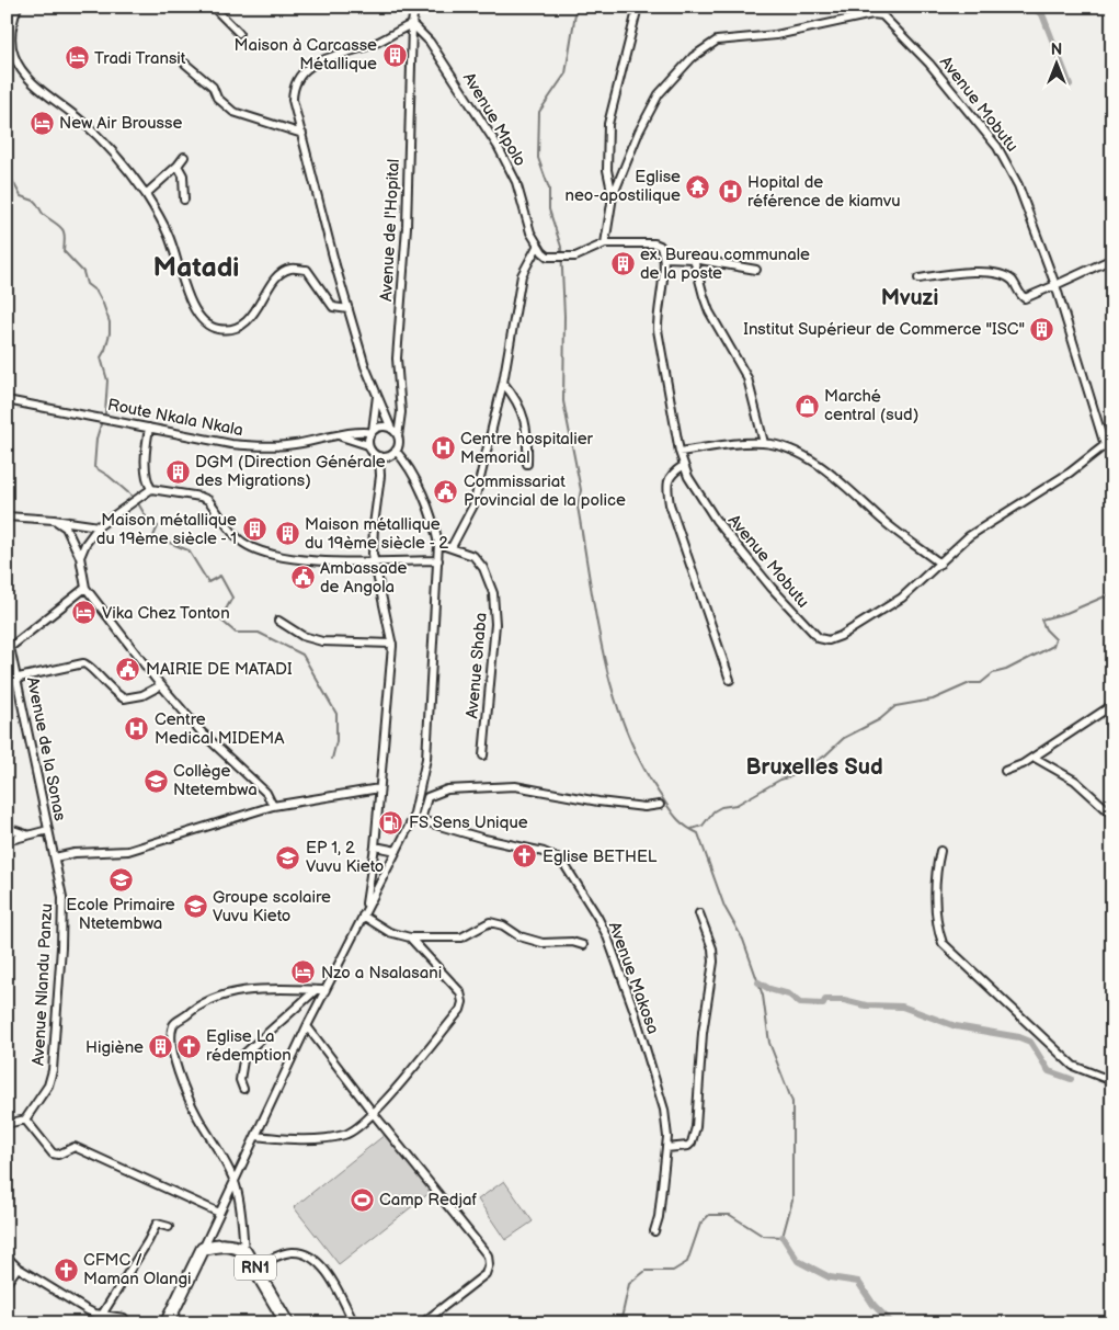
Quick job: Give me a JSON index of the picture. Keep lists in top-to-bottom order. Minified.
{"streets":{"highway":["RN1"],"street":["Avenue Mobutu","Avenue Mpolo","Avenue de l'Hopital","Route Nkala Nkala","Avenue Shaba","Avenue de la Sonas","Avenue Makosa","Avenue Nlandu Panzu"]},"crossings":[["Avenue Mpolo","Avenue de l'Hopital"],["Avenue de l'Hopital","Route Nkala Nkala"],["Avenue de la Sonas","Avenue Nlandu Panzu"]],"districts":["Matadi","Mvuzi","Bruxelles Sud"],"places":{"building":["Maison à Carcasse Métallique","ex. Bureau communale de la poste","Institut Supérieur de Commerce \"ISC\"","DGM (Direction Générale des Migrations)","Maison métallique du 19ème siècle - 1","Maison métallique du 19ème siècle - 2","Higiène"],"hotel":["Tradi Transit","New Air Brousse","Vika Chez Tonton","Nzo a Nsalasani"],"temple":["Eglise neo-apostilique"],"hospital":["Hopital de référence de kiamvu","Centre hospitalier Memorial","Centre Medical MIDEMA"],"shop":["Marché central (sud)"],"public building":["Commissariat Provincial de la police","Ambassade de Angola","MAIRIE DE MATADI"],"school or university":["Collège Ntetembwa","EP 1, 2 Vuvu Kieto","Ecole Primaire Ntetembwa","Groupe scolaire Vuvu Kieto"],"fuel station":["FS Sens Unique"],"church":["Eglise BETHEL","Eglise La rédemption","CFMC / Maman Olangi"],"sports":["Camp Redjaf"]},"north":"top"}
